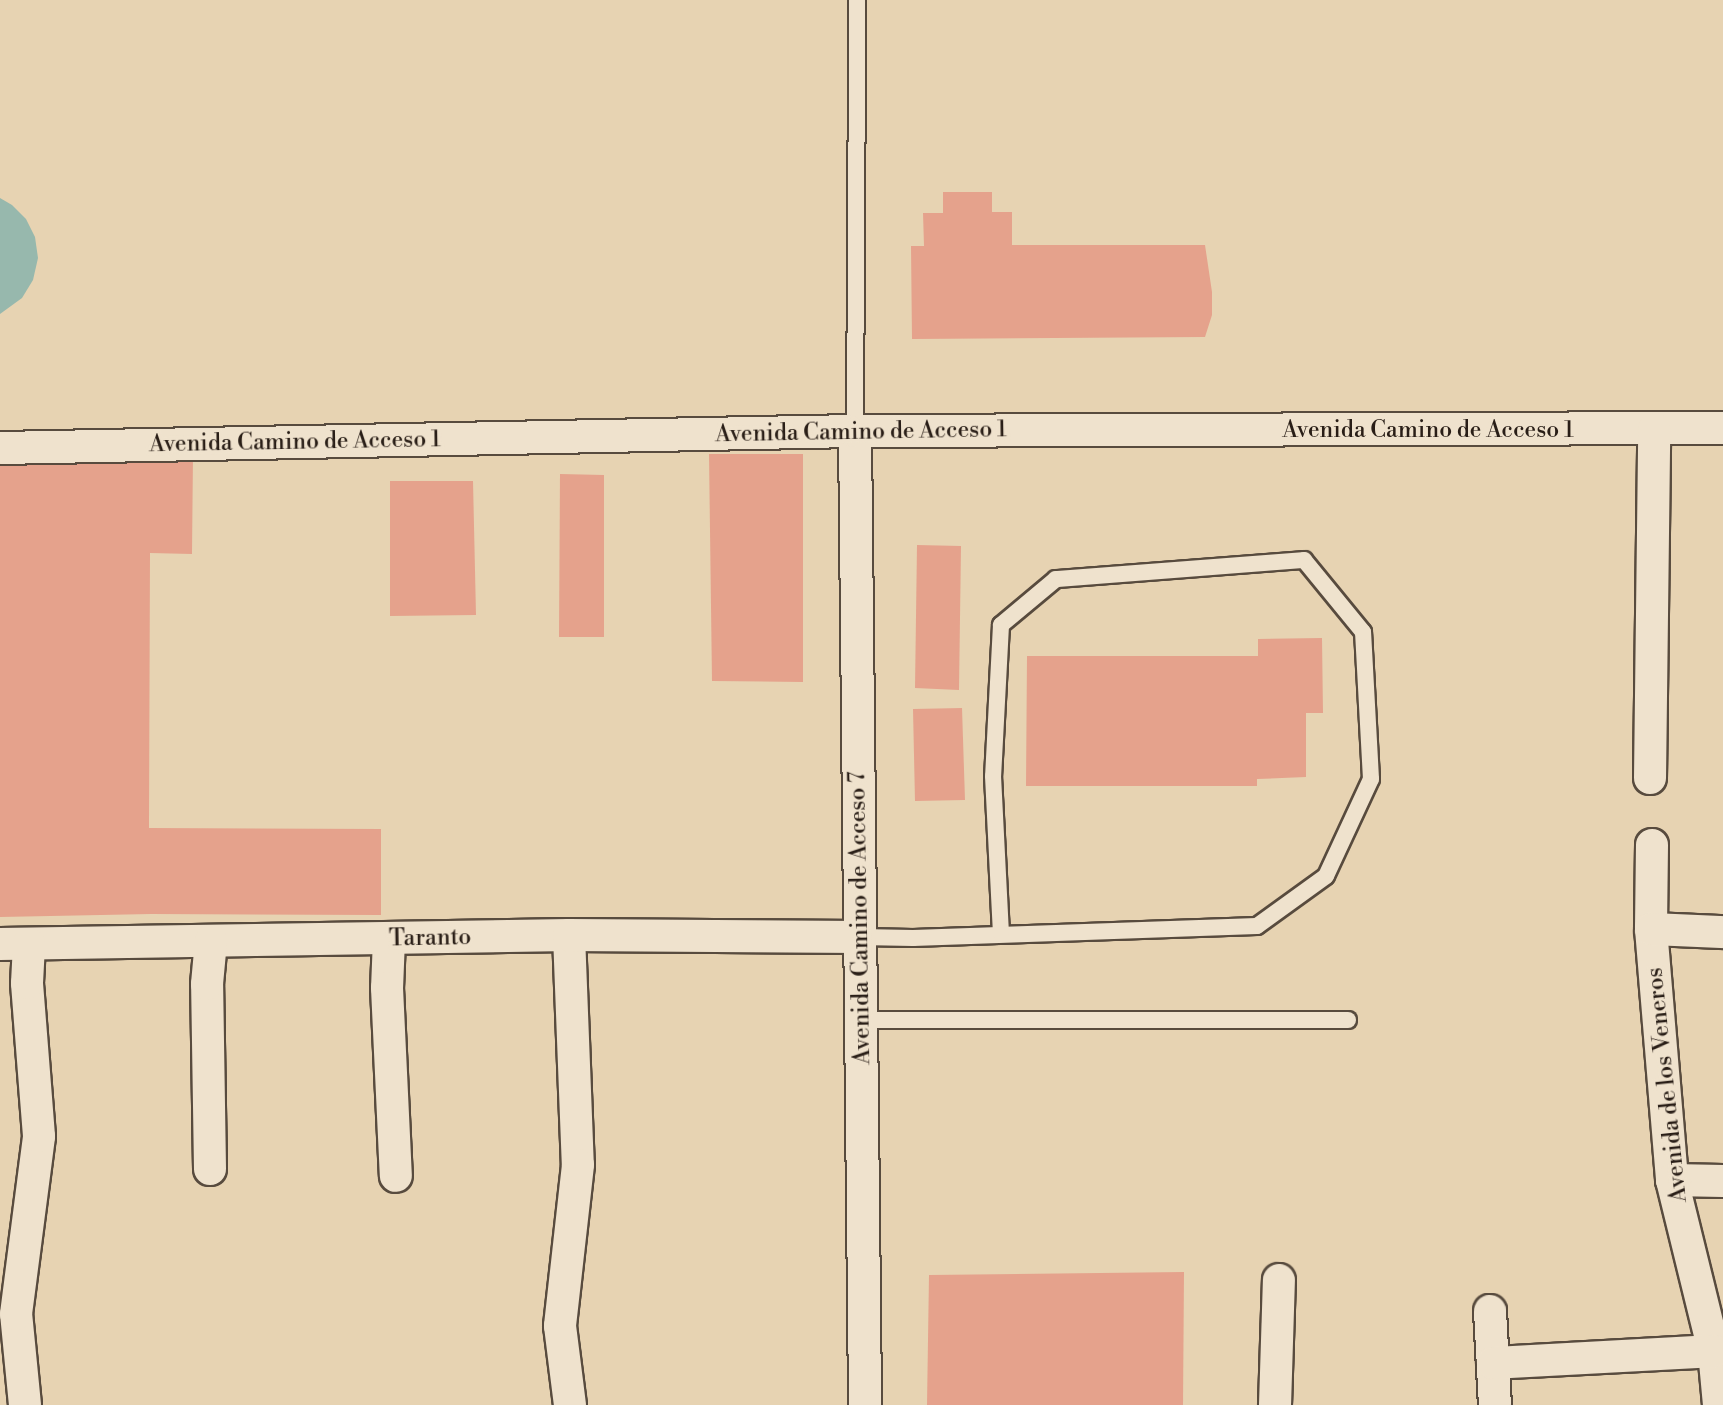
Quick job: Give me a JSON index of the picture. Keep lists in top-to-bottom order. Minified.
{"streets":{"street":["Avenida Camino de Acceso 1","Avenida Camino de Acceso 7","Taranto","Avenida de los Veneros"]},"crossings":[["Avenida Camino de Acceso 1","Avenida Camino de Acceso 7"],["Avenida Camino de Acceso 7","Taranto"]]}
